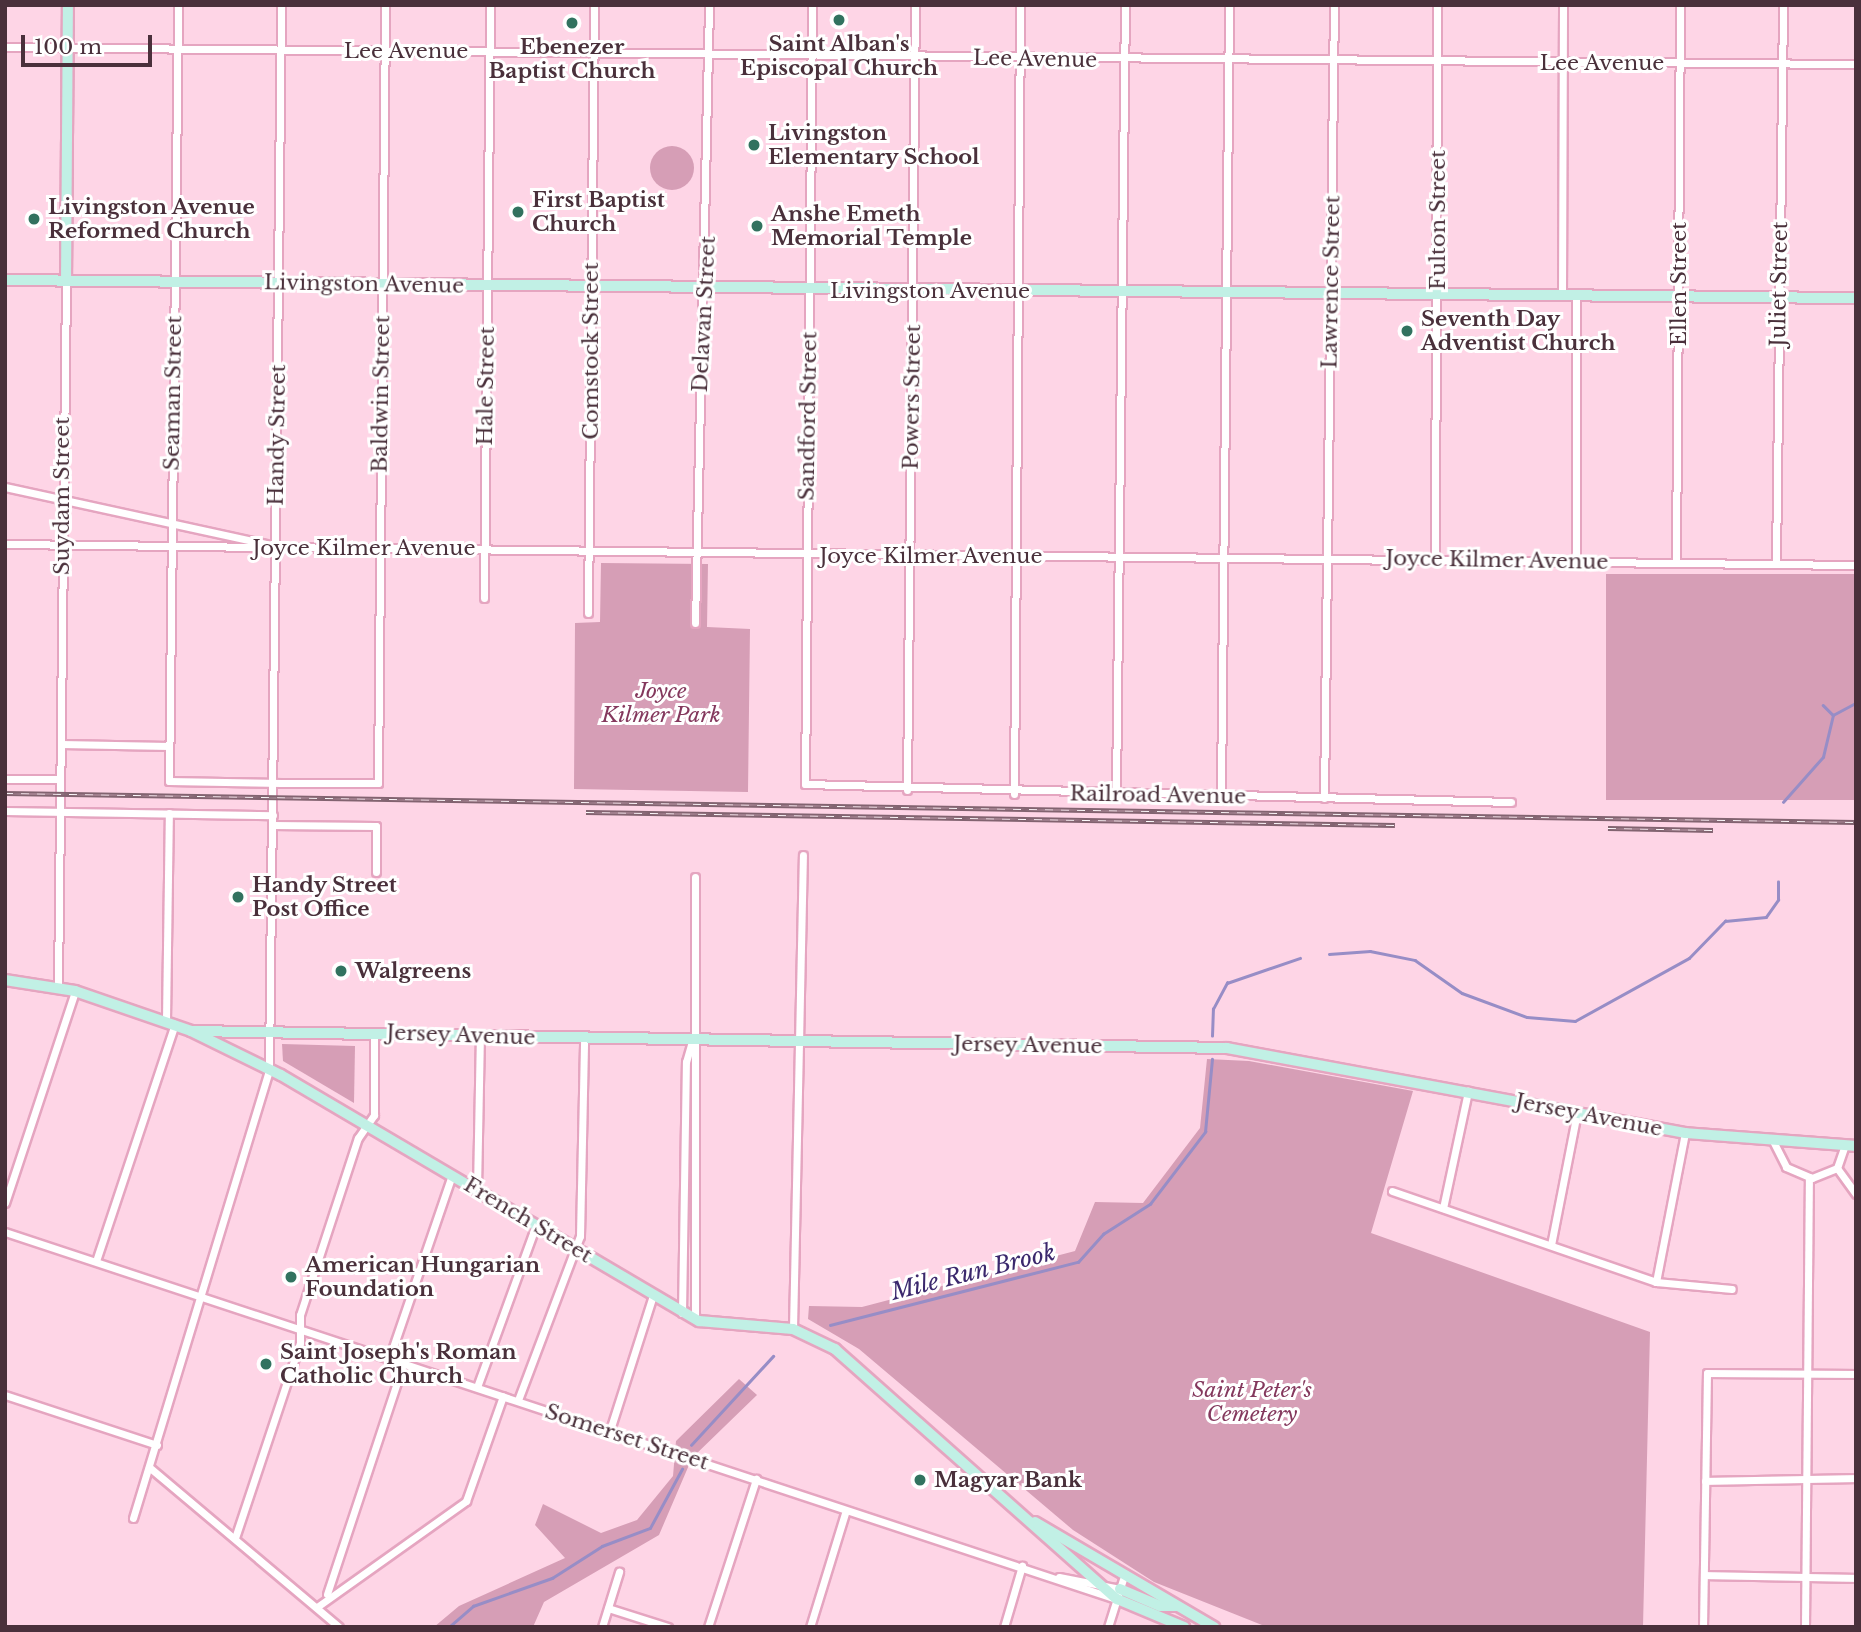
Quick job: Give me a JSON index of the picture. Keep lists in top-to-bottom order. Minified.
{"streets":{"main road":["Livingston Avenue","Suydam Street","Jersey Avenue","French Street","Somerset Street"],"street":["Lee Avenue","Fulton Street","Lawrence Street","Ellen Street","Juliet Street","Delavan Street","Comstock Street","Hale Street","Seaman Street","Baldwin Street","Powers Street","Sandford Street","Handy Street","Joyce Kilmer Avenue","Railroad Avenue"]},"crossings":[["Lee Avenue","Fulton Street"],["Lee Avenue","Lawrence Street"],["Lee Avenue","Ellen Street"],["Lee Avenue","Juliet Street"],["Lee Avenue","Delavan Street"],["Lee Avenue","Comstock Street"],["Lee Avenue","Hale Street"],["Lee Avenue","Seaman Street"],["Lee Avenue","Baldwin Street"],["Lee Avenue","Powers Street"],["Lee Avenue","Sandford Street"],["Lee Avenue","Handy Street"],["Lee Avenue","Suydam Street"],["Fulton Street","Livingston Avenue"],["Fulton Street","Joyce Kilmer Avenue"],["Lawrence Street","Livingston Avenue"],["Lawrence Street","Joyce Kilmer Avenue"],["Lawrence Street","Railroad Avenue"],["Livingston Avenue","Ellen Street"],["Livingston Avenue","Juliet Street"],["Livingston Avenue","Delavan Street"],["Livingston Avenue","Comstock Street"],["Livingston Avenue","Hale Street"],["Livingston Avenue","Seaman Street"],["Livingston Avenue","Baldwin Street"],["Livingston Avenue","Powers Street"],["Livingston Avenue","Sandford Street"],["Livingston Avenue","Handy Street"],["Livingston Avenue","Suydam Street"],["Ellen Street","Joyce Kilmer Avenue"],["Juliet Street","Joyce Kilmer Avenue"],["Delavan Street","Joyce Kilmer Avenue"],["Comstock Street","Joyce Kilmer Avenue"],["Hale Street","Joyce Kilmer Avenue"],["Seaman Street","Baldwin Street"],["Seaman Street","Handy Street"],["Seaman Street","Joyce Kilmer Avenue"],["Baldwin Street","Handy Street"],["Baldwin Street","Joyce Kilmer Avenue"],["Powers Street","Joyce Kilmer Avenue"],["Powers Street","Railroad Avenue"],["Sandford Street","Joyce Kilmer Avenue"],["Sandford Street","Railroad Avenue"],["Handy Street","Joyce Kilmer Avenue"],["Handy Street","Jersey Avenue"],["Handy Street","French Street"],["Handy Street","Somerset Street"],["Suydam Street","Joyce Kilmer Avenue"],["Suydam Street","French Street"],["Jersey Avenue","French Street"],["French Street","Somerset Street"]],"water":["Mile Run Brook"],"parks":["Joyce Kilmer Park","Saint Peter's Cemetery"],"places":["Saint Alban's Episcopal Church","Ebenezer Baptist Church","Livingston Elementary School","First Baptist Church","Livingston Avenue Reformed Church","Anshe Emeth Memorial Temple","Seventh Day Adventist Church","Handy Street Post Office","Walgreens","American Hungarian Foundation","Saint Joseph's Roman Catholic Church","Magyar Bank"],"scale_bar":"100 m"}
